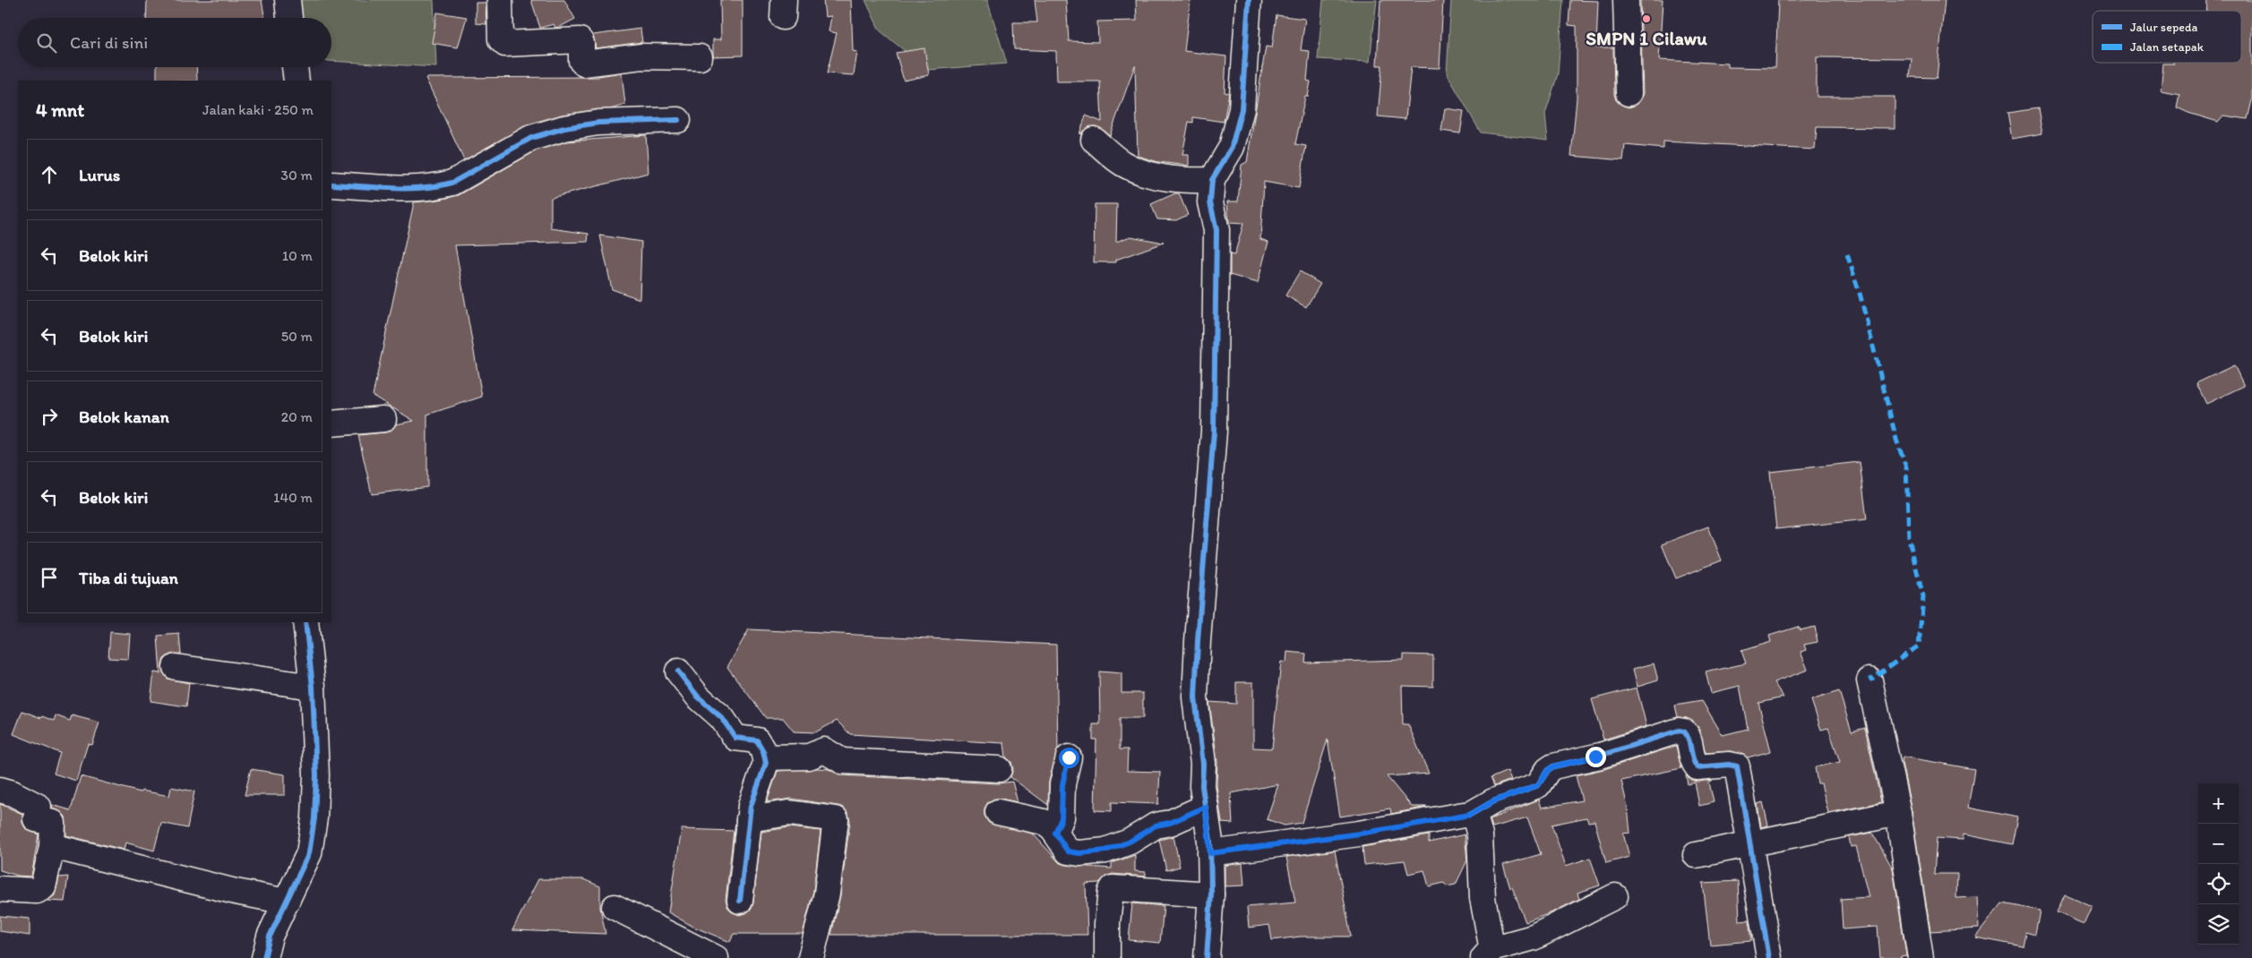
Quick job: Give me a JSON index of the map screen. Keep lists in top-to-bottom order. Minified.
{"places":["SMPN 1 Cilawu"],"legend":["Jalur sepeda","Jalan setapak"],"page":{"search":"Cari di sini","heading":["4 mnt","Jalan kaki · 250 m"],"list":[["Lurus","30 m"],["Belok kiri","10 m"],["Belok kiri","50 m"],["Belok kanan","20 m"],["Belok kiri","140 m"],"Tiba di tujuan"],"map_buttons":["+","−"]}}
